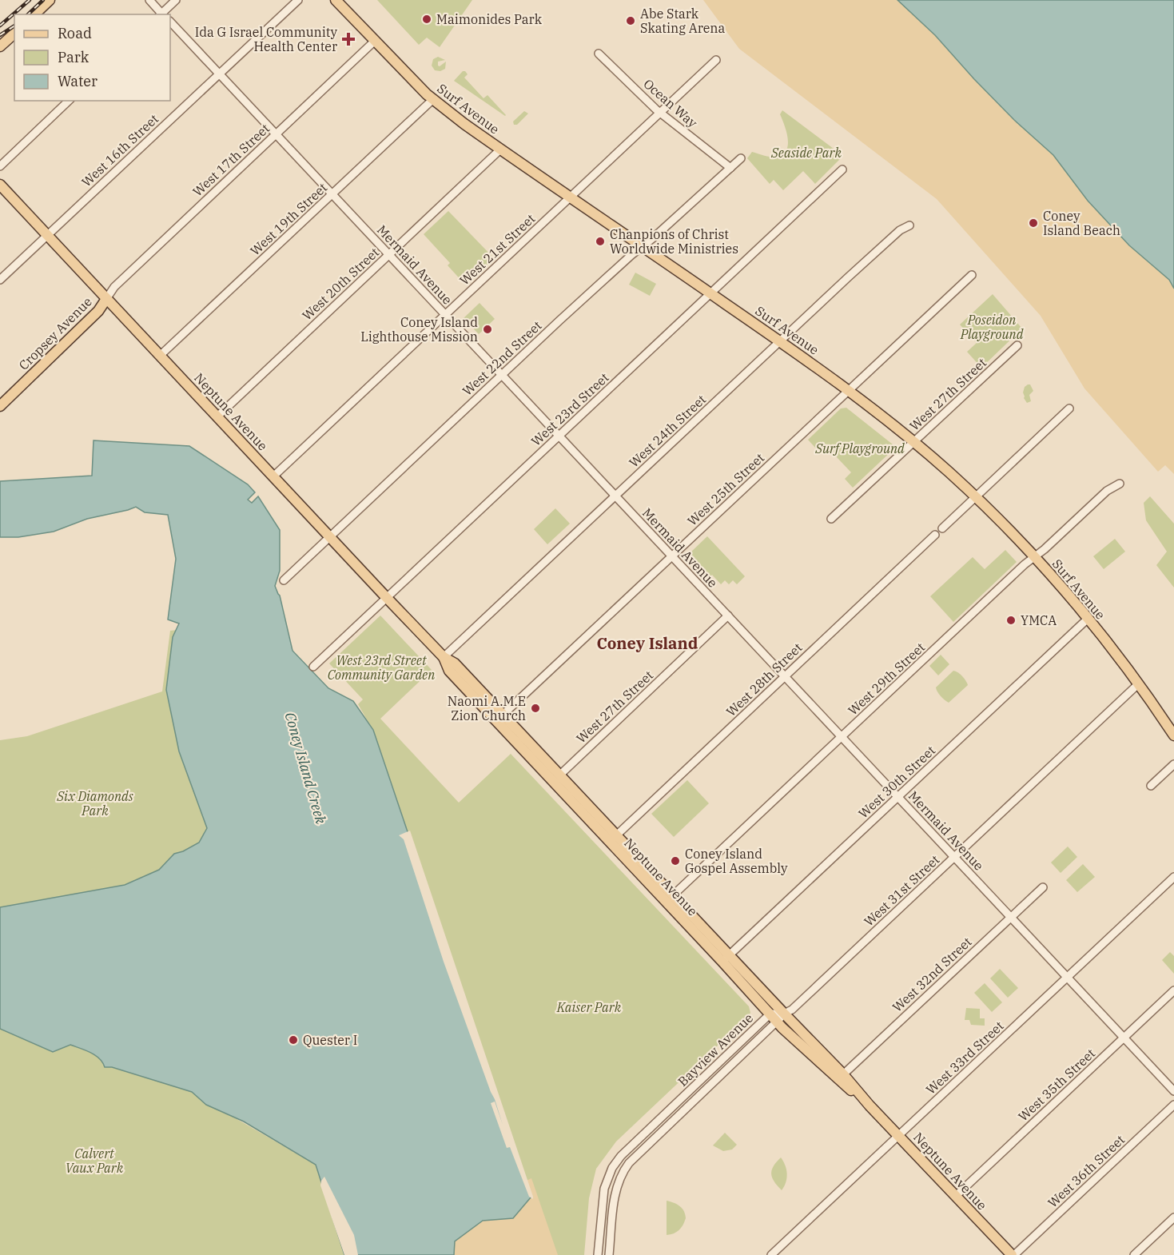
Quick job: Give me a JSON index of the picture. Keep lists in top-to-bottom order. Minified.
{"streets":{"main road":["Surf Avenue","Cropsey Avenue","Neptune Avenue"],"street":["Ocean Way","West 16th Street","West 17th Street","West 19th Street","West 21st Street","Mermaid Avenue","West 20th Street","West 22nd Street","West 27th Street","West 23rd Street","West 24th Street","West 25th Street","West 29th Street","West 28th Street","West 30th Street","West 31st Street","West 32nd Street","Bayview Avenue","West 33rd Street","West 35th Street","West 36th Street"]},"crossings":[["Ocean Way","West 21st Street"],["Ocean Way","West 22nd Street"],["Surf Avenue","West 17th Street"],["Surf Avenue","West 19th Street"],["Surf Avenue","West 21st Street"],["Surf Avenue","West 20th Street"],["Surf Avenue","West 22nd Street"],["Surf Avenue","West 27th Street"],["Surf Avenue","West 23rd Street"],["Surf Avenue","West 24th Street"],["Surf Avenue","West 25th Street"],["Surf Avenue","West 29th Street"],["Surf Avenue","West 30th Street"],["Surf Avenue","West 31st Street"],["West 16th Street","Mermaid Avenue"],["West 16th Street","Neptune Avenue"],["West 17th Street","Mermaid Avenue"],["West 17th Street","Cropsey Avenue"],["West 17th Street","Neptune Avenue"],["West 19th Street","Mermaid Avenue"],["West 19th Street","Neptune Avenue"],["West 21st Street","Mermaid Avenue"],["West 21st Street","Neptune Avenue"],["Mermaid Avenue","West 20th Street"],["Mermaid Avenue","West 22nd Street"],["Mermaid Avenue","West 27th Street"],["Mermaid Avenue","West 23rd Street"],["Mermaid Avenue","West 24th Street"],["Mermaid Avenue","West 25th Street"],["Mermaid Avenue","West 29th Street"],["Mermaid Avenue","West 28th Street"],["Mermaid Avenue","West 30th Street"],["Mermaid Avenue","West 31st Street"],["Mermaid Avenue","West 32nd Street"],["Mermaid Avenue","West 33rd Street"],["Mermaid Avenue","West 35th Street"],["West 20th Street","Neptune Avenue"],["Cropsey Avenue","Neptune Avenue"],["West 22nd Street","Neptune Avenue"],["West 27th Street","Neptune Avenue"],["West 23rd Street","Neptune Avenue"],["Neptune Avenue","West 24th Street"],["Neptune Avenue","West 25th Street"],["Neptune Avenue","West 29th Street"],["Neptune Avenue","West 28th Street"],["Neptune Avenue","West 30th Street"],["Neptune Avenue","West 31st Street"],["Neptune Avenue","West 32nd Street"],["Neptune Avenue","Bayview Avenue"],["Neptune Avenue","West 33rd Street"],["Neptune Avenue","West 35th Street"],["Neptune Avenue","West 36th Street"],["West 31st Street","Bayview Avenue"]],"districts":["Coney Island"],"water":["Coney Island Creek"],"parks":["Seaside Park","Poseidon Playground","Surf Playground","West 23rd Street Community Garden","Six Diamonds Park","Kaiser Park","Calvert Vaux Park"],"places":{"other":["Maimonides Park","Abe Stark Skating Arena","Coney Island Beach","Chanpions of Christ Worldwide Ministries","Coney Island Lighthouse Mission","YMCA","Naomi A.M.E Zion Church","Coney Island Gospel Assembly","Quester I"],"health":["Ida G Israel Community Health Center"]},"legend":["Road","Park","Water"]}
